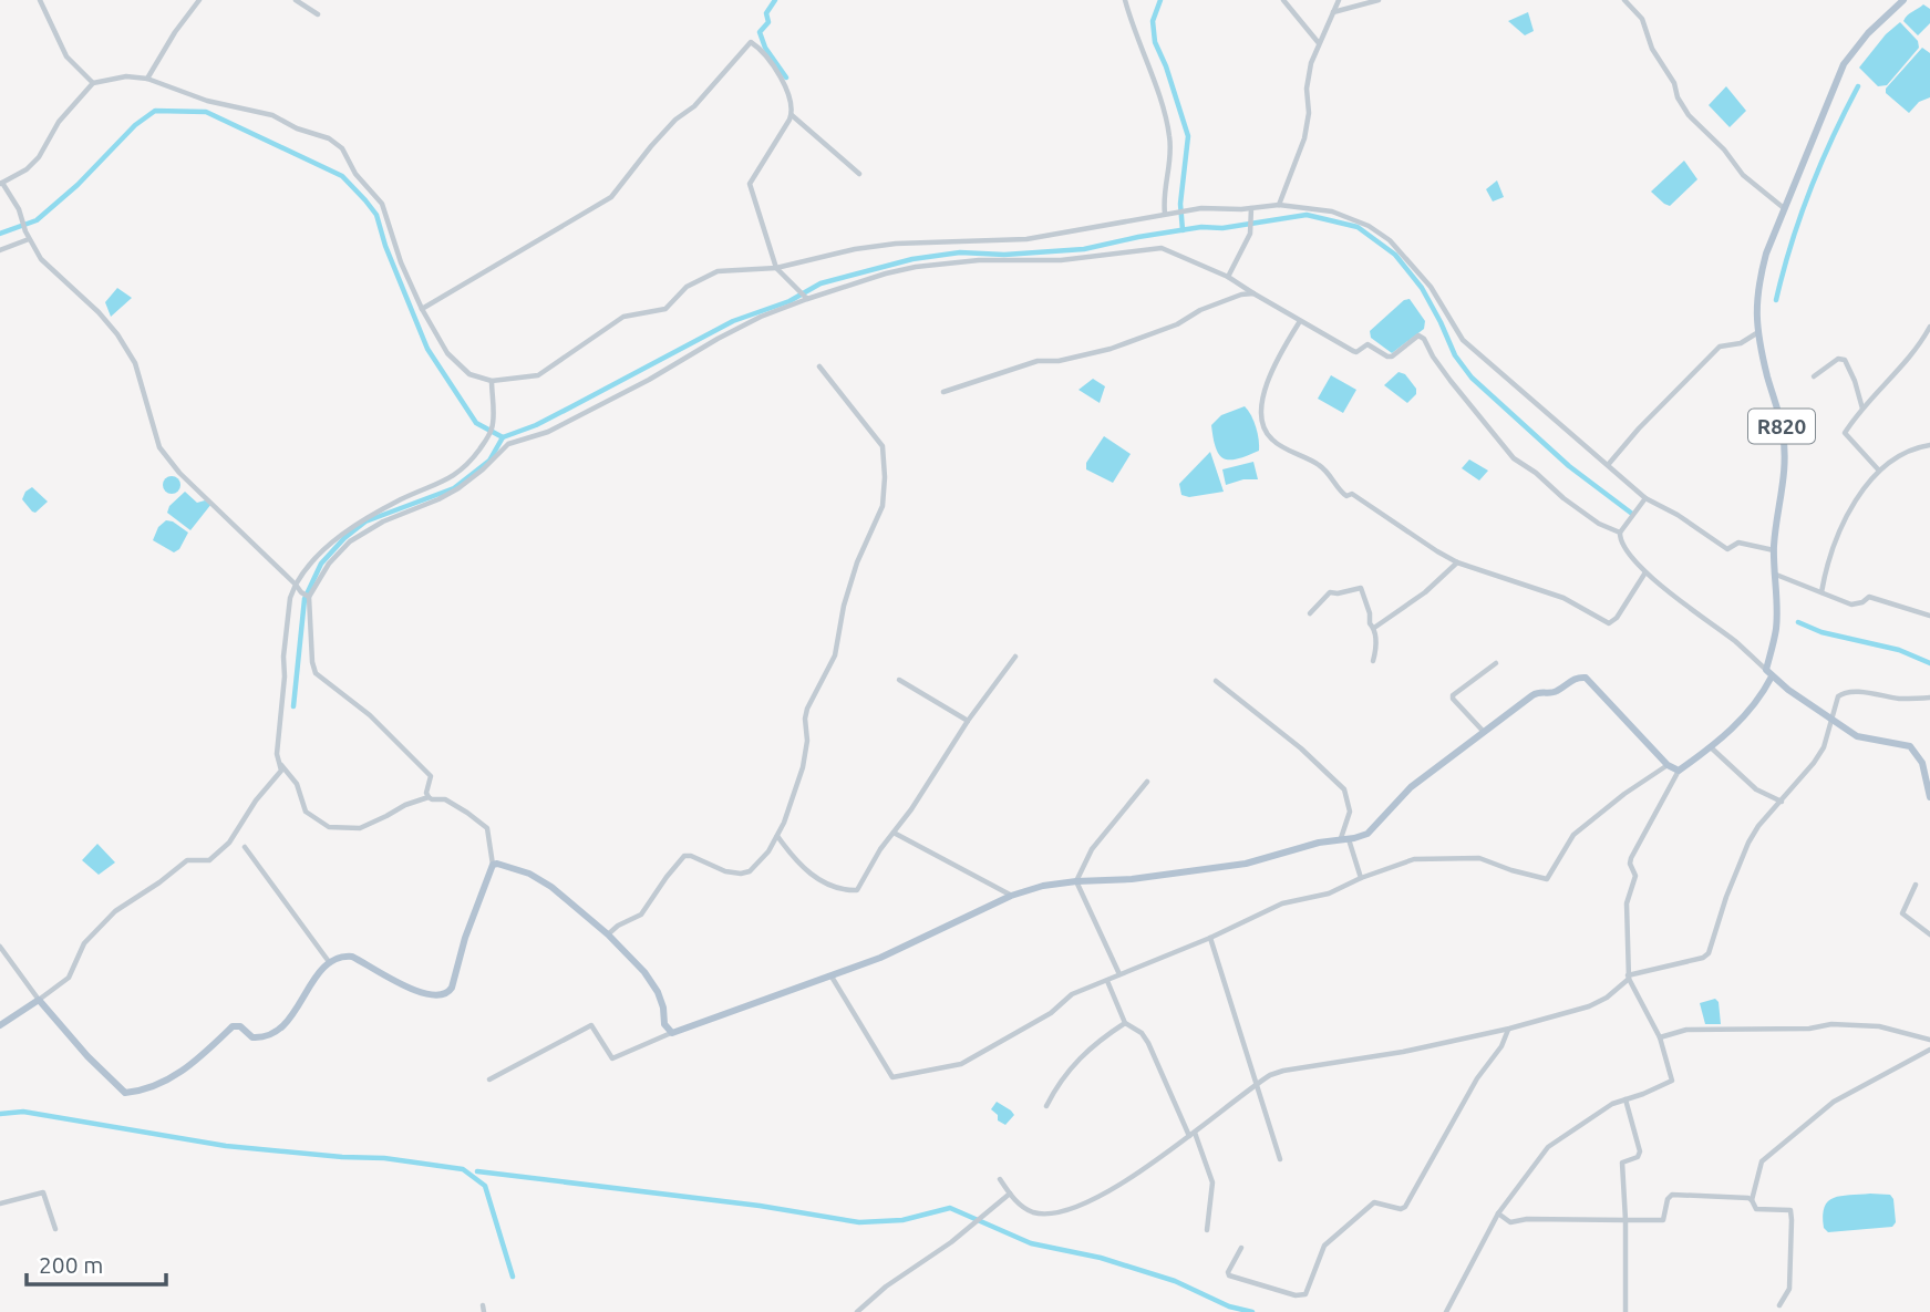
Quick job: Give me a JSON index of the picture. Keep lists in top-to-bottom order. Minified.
{"streets":{"main road":["R820"]},"scale_bar":"200 m"}
